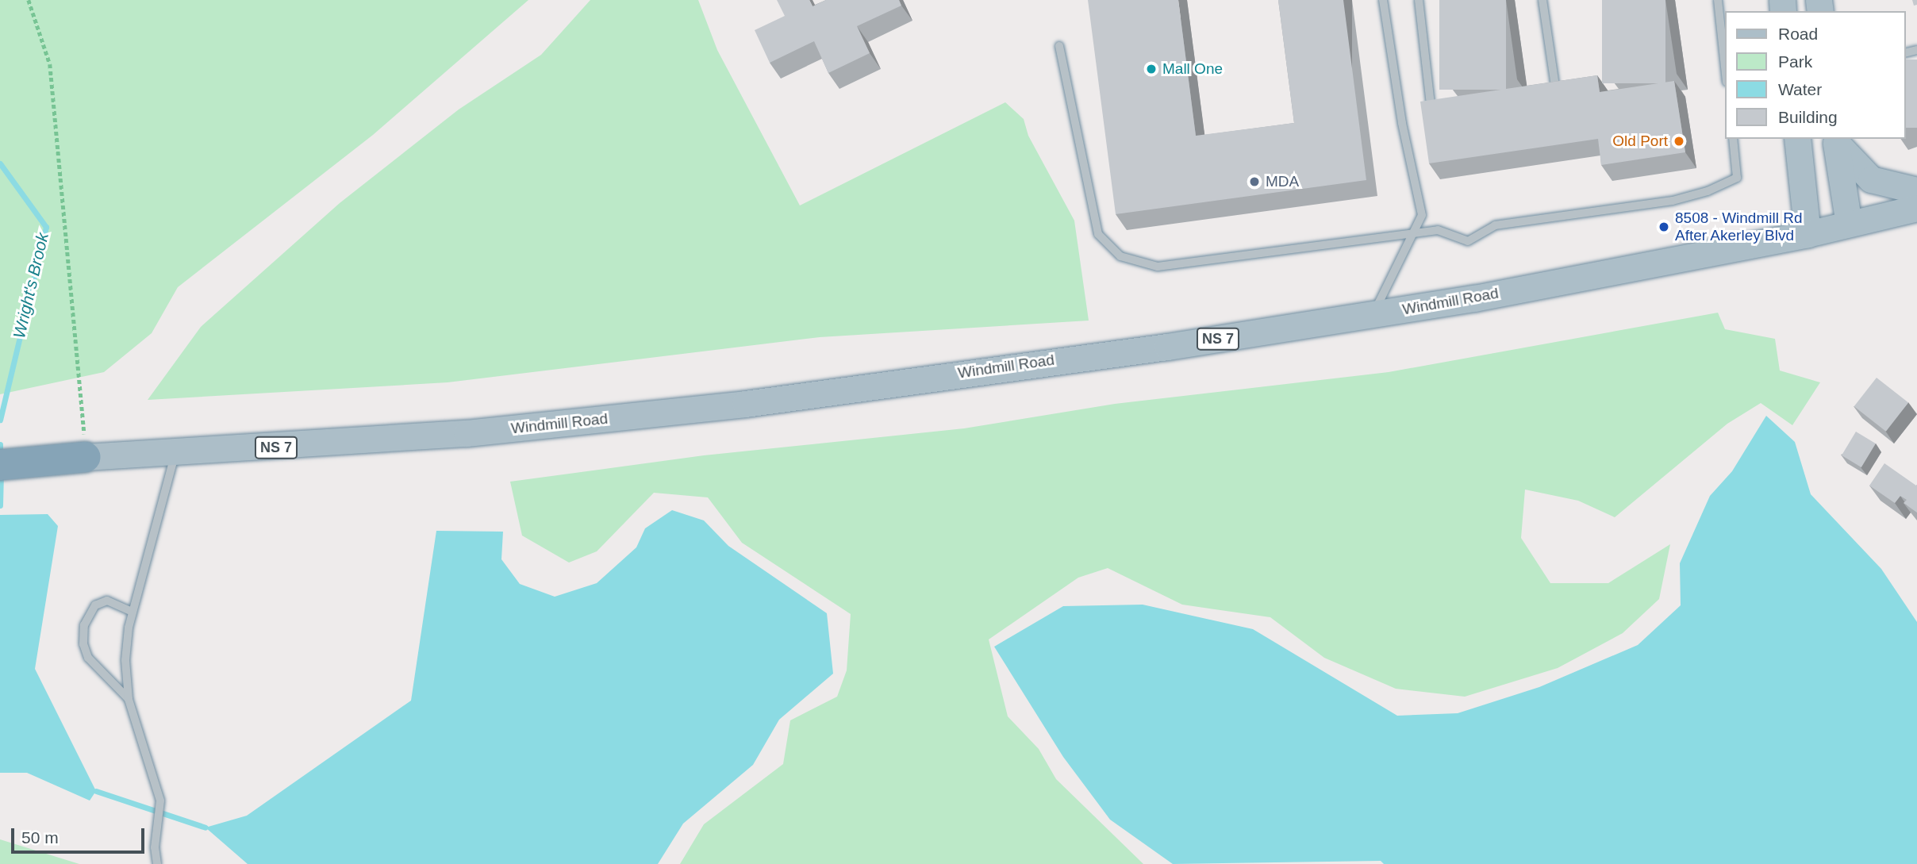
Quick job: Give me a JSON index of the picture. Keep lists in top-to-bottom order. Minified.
{"streets":{"highway":["Windmill Road","NS 7"]},"water":["Wright's Brook"],"places":["Mall One","Old Port","MDA","8508 - Windmill Rd After Akerley Blvd"],"legend":["Road","Park","Water","Building"],"scale_bar":"50 m"}
